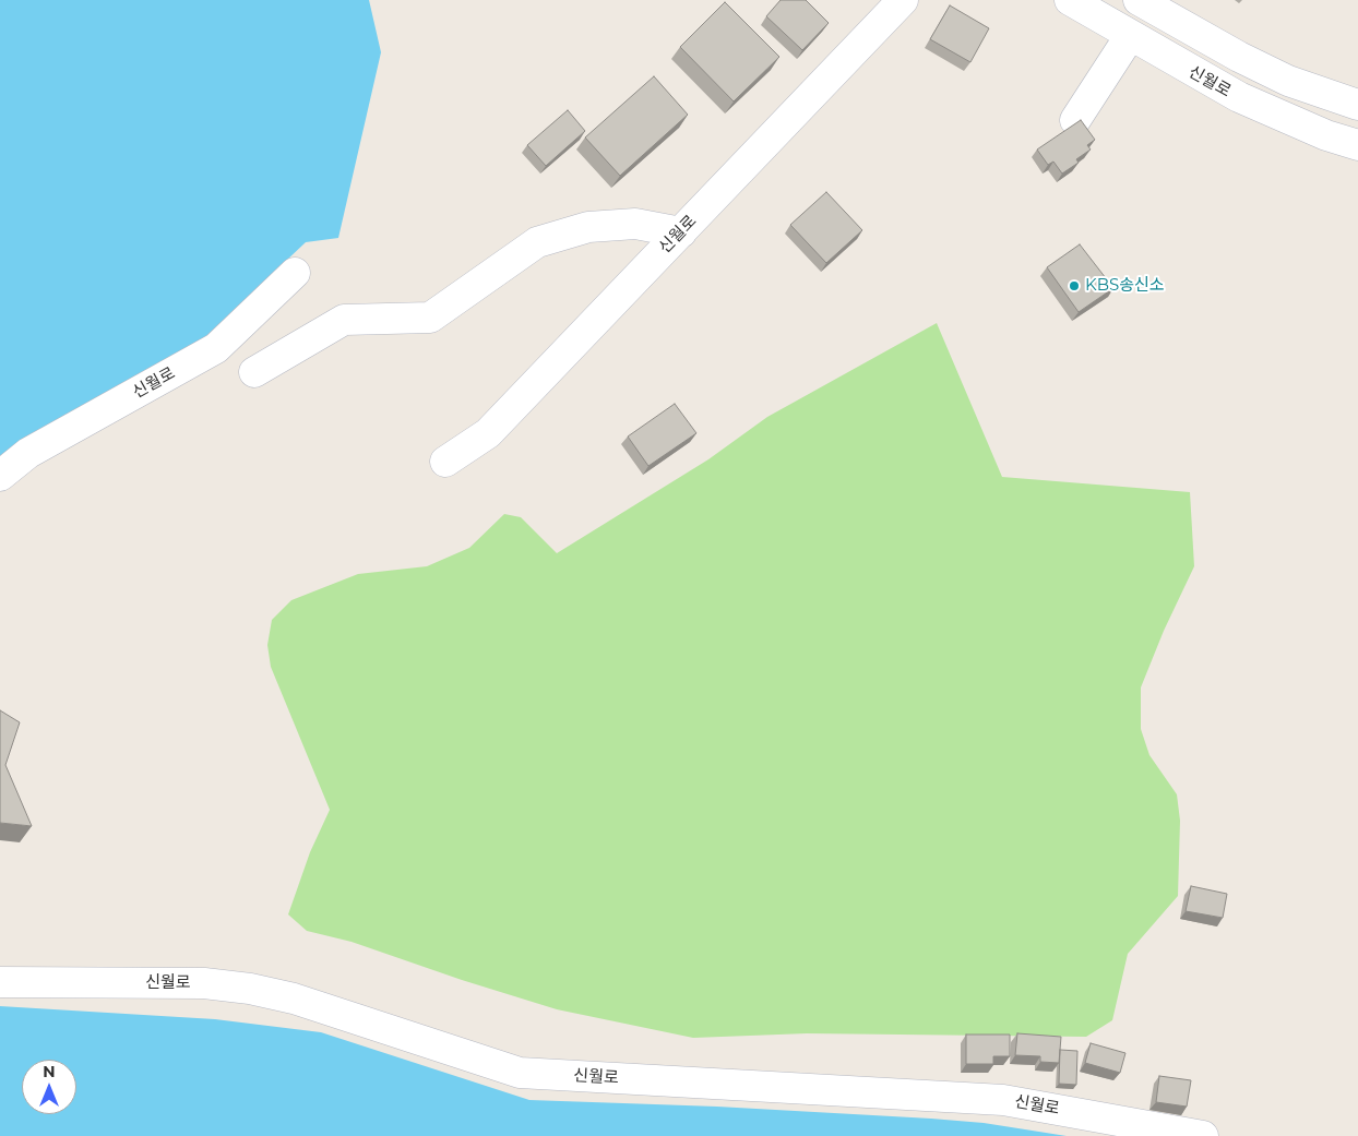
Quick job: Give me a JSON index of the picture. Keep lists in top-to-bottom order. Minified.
{"streets":{"street":["신월로"]},"places":["KBS송신소"],"north":"top"}
